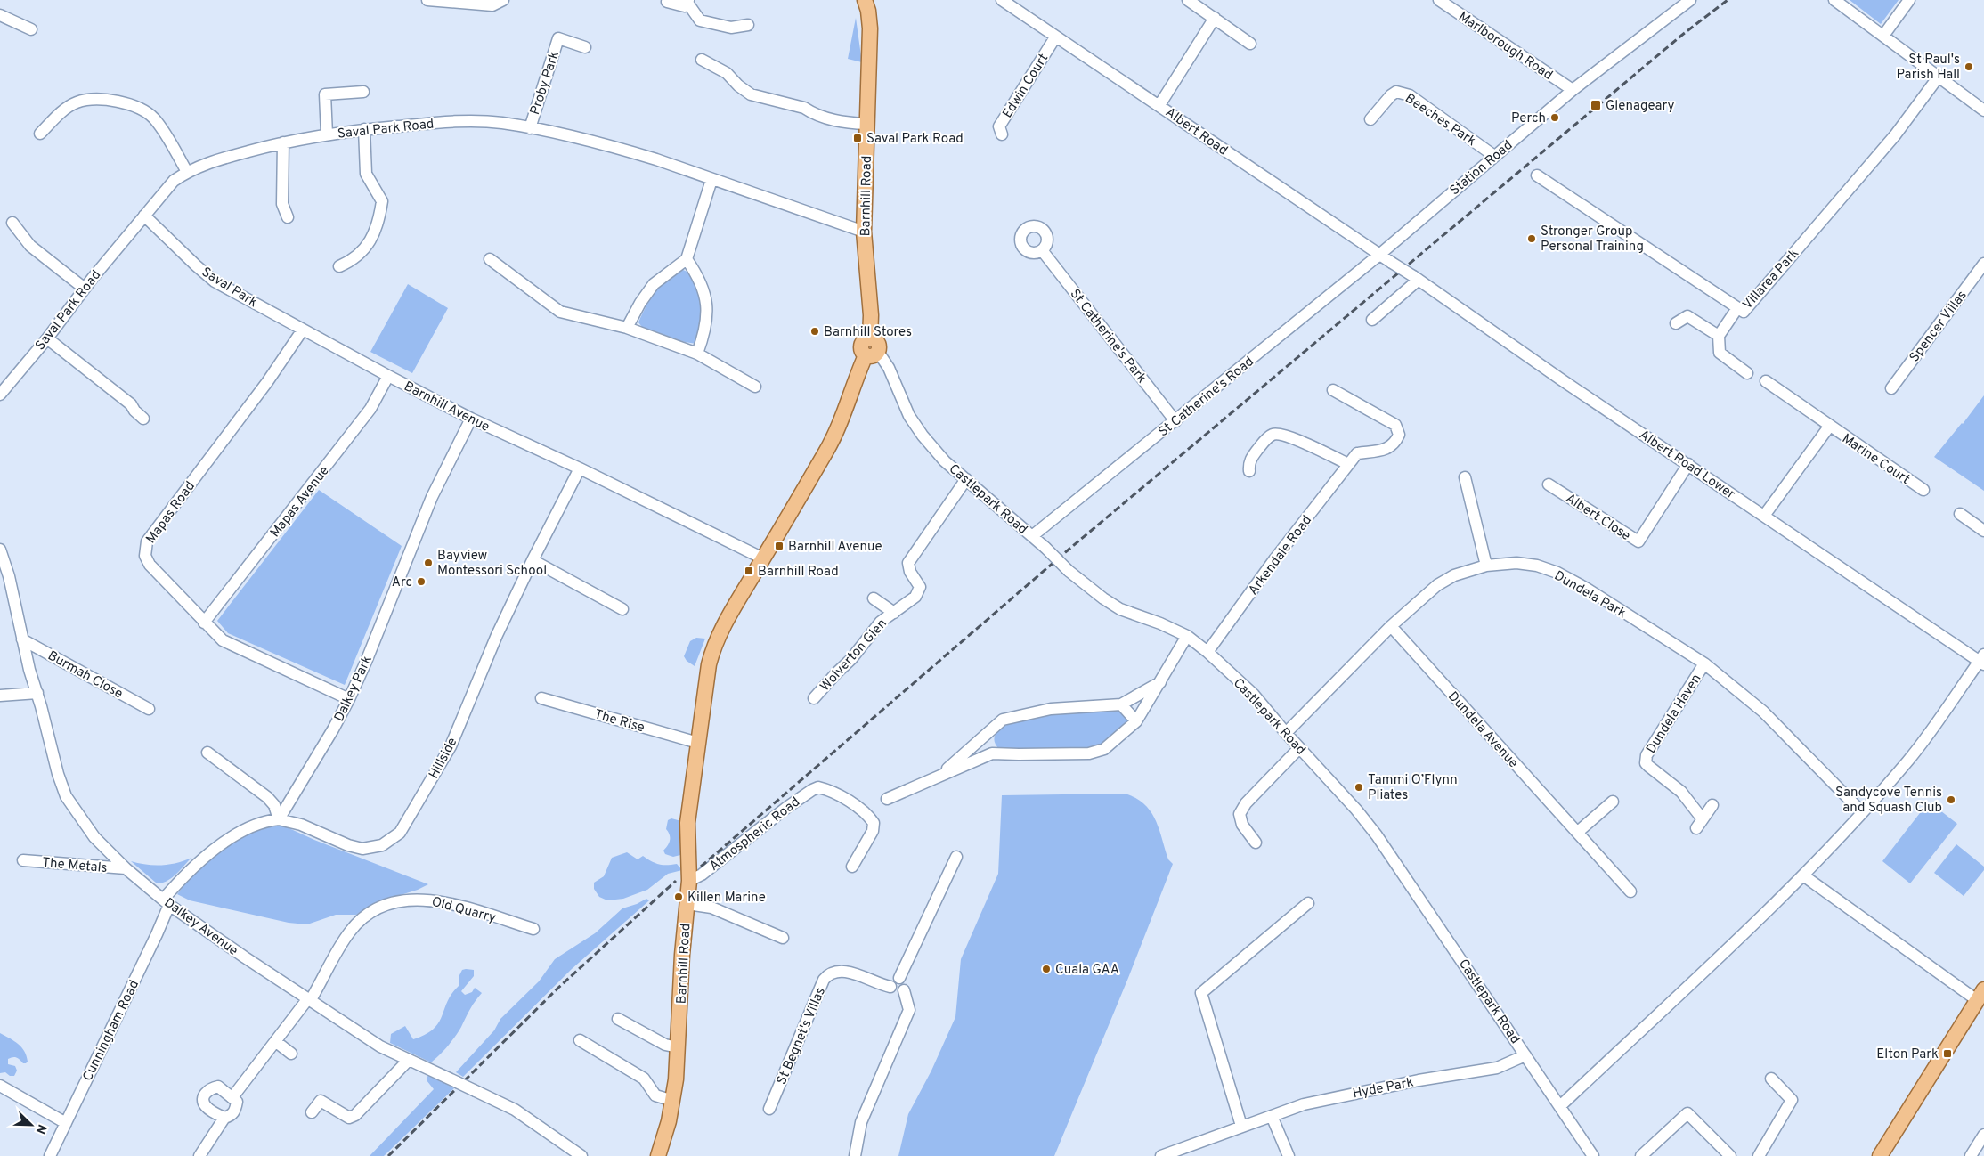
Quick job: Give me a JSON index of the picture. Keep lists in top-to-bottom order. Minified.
{"streets":{"main road":["Barnhill Road"],"street":["Marlborough Road","Proby Park","Edwin Court","Beeches Park","Saval Park Road","Albert Road","Station Road","Villarea Park","Saval Park","Spencer Villas","St Catherine's Park","St Catherine's Road","Barnhill Avenue","Marine Court","Albert Road Lower","Castlepark Road","Mapas Avenue","Mapas Road","Albert Close","Arkendale Road","Dundela Park","Wolverton Glen","Burmah Close","Dalkey Park","Dundela Haven","The Rise","Dundela Avenue","Hillside","Atmospheric Road","The Metals","Old Quarry","Dalkey Avenue","Cunningham Road","St Begnet's Villas","Hyde Park"]},"crossings":[["Marlborough Road","Station Road"],["Proby Park","Saval Park Road"],["Edwin Court","Albert Road"],["Beeches Park","Station Road"],["Saval Park Road","Barnhill Road"],["Saval Park Road","Saval Park"],["Albert Road","Station Road"],["Albert Road","St Catherine's Road"],["Albert Road","Albert Road Lower"],["Station Road","St Catherine's Road"],["Barnhill Road","Barnhill Avenue"],["Barnhill Road","Castlepark Road"],["Barnhill Road","The Rise"],["Barnhill Road","Atmospheric Road"],["Saval Park","Barnhill Avenue"],["Saval Park","Mapas Road"],["St Catherine's Park","St Catherine's Road"],["St Catherine's Road","Castlepark Road"],["Barnhill Avenue","Mapas Avenue"],["Barnhill Avenue","Mapas Road"],["Barnhill Avenue","Dalkey Park"],["Barnhill Avenue","Hillside"],["Marine Court","Albert Road Lower"],["Albert Road Lower","Albert Close"],["Castlepark Road","Arkendale Road"],["Castlepark Road","Dundela Park"],["Castlepark Road","Wolverton Glen"],["Castlepark Road","Hyde Park"],["Mapas Avenue","Mapas Road"],["Mapas Road","Dalkey Park"],["Dundela Park","Dundela Haven"],["Dundela Park","Dundela Avenue"],["Burmah Close","Dalkey Avenue"],["Dalkey Park","Hillside"],["The Metals","Dalkey Avenue"],["Old Quarry","Dalkey Avenue"],["Dalkey Avenue","Cunningham Road"]],"places":{"other":["St Paul's Parish Hall","Perch","Stronger Group Personal Training","Barnhill Stores","Bayview Montessori School","Arc","Tammi O’Flynn Pliates","Sandycove Tennis and Squash Club","Killen Marine","Cuala GAA"],"transit":["Glenageary","Saval Park Road","Barnhill Avenue","Barnhill Road","Elton Park"]},"north":"bottom right"}
